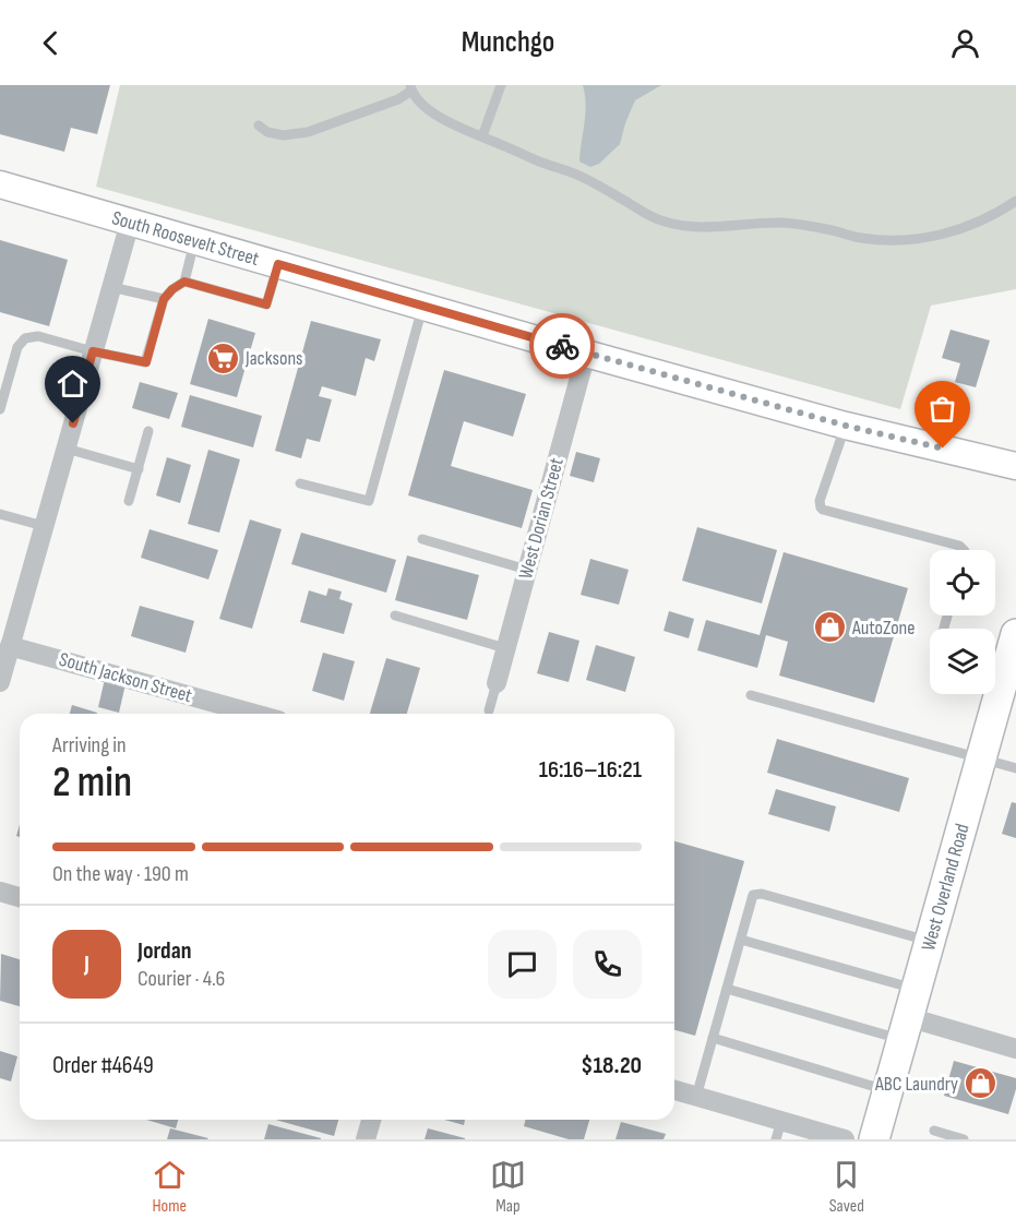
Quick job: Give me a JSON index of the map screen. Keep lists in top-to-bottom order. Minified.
{"streets":{"main road":["West Overland Road"],"street":["South Roosevelt Street","West Dorian Street","South Jackson Street"]},"crossings":[["South Roosevelt Street","West Dorian Street"]],"places":{"supermarket":["Jacksons"],"shop":["AutoZone","ABC Laundry"]},"page":{"header":"Munchgo","heading":["2 min","Arriving in","16:16–16:21"],"panel":["Jordan","Courier · 4.6","Order #4649","$18.20"],"bar":"On the way · 190 m","round":"J","tabs":["Home","Map","Saved"]}}
